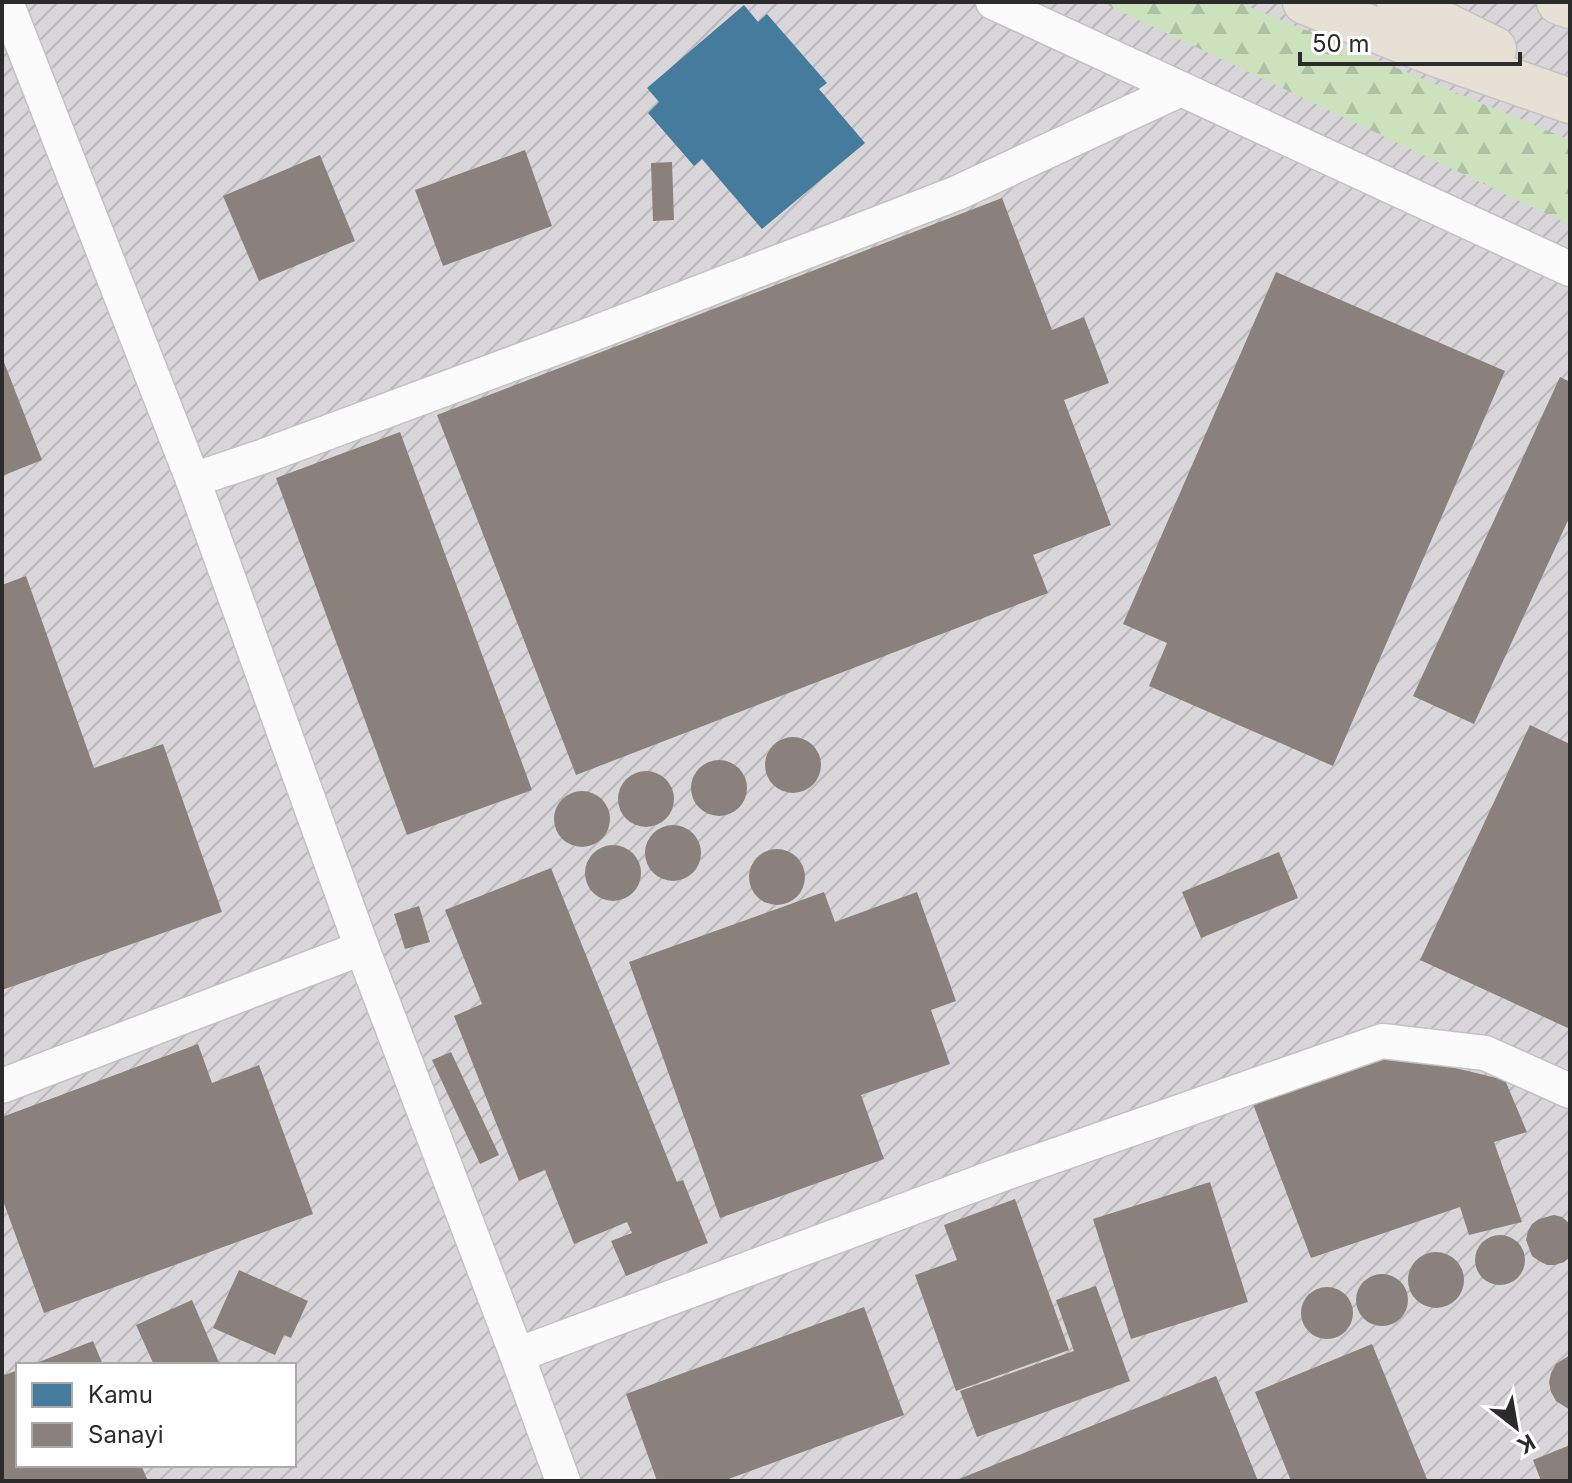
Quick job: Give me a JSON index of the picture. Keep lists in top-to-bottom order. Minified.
{"legend":["Kamu","Sanayi"],"scale_bar":"50 m","north":"bottom right"}
